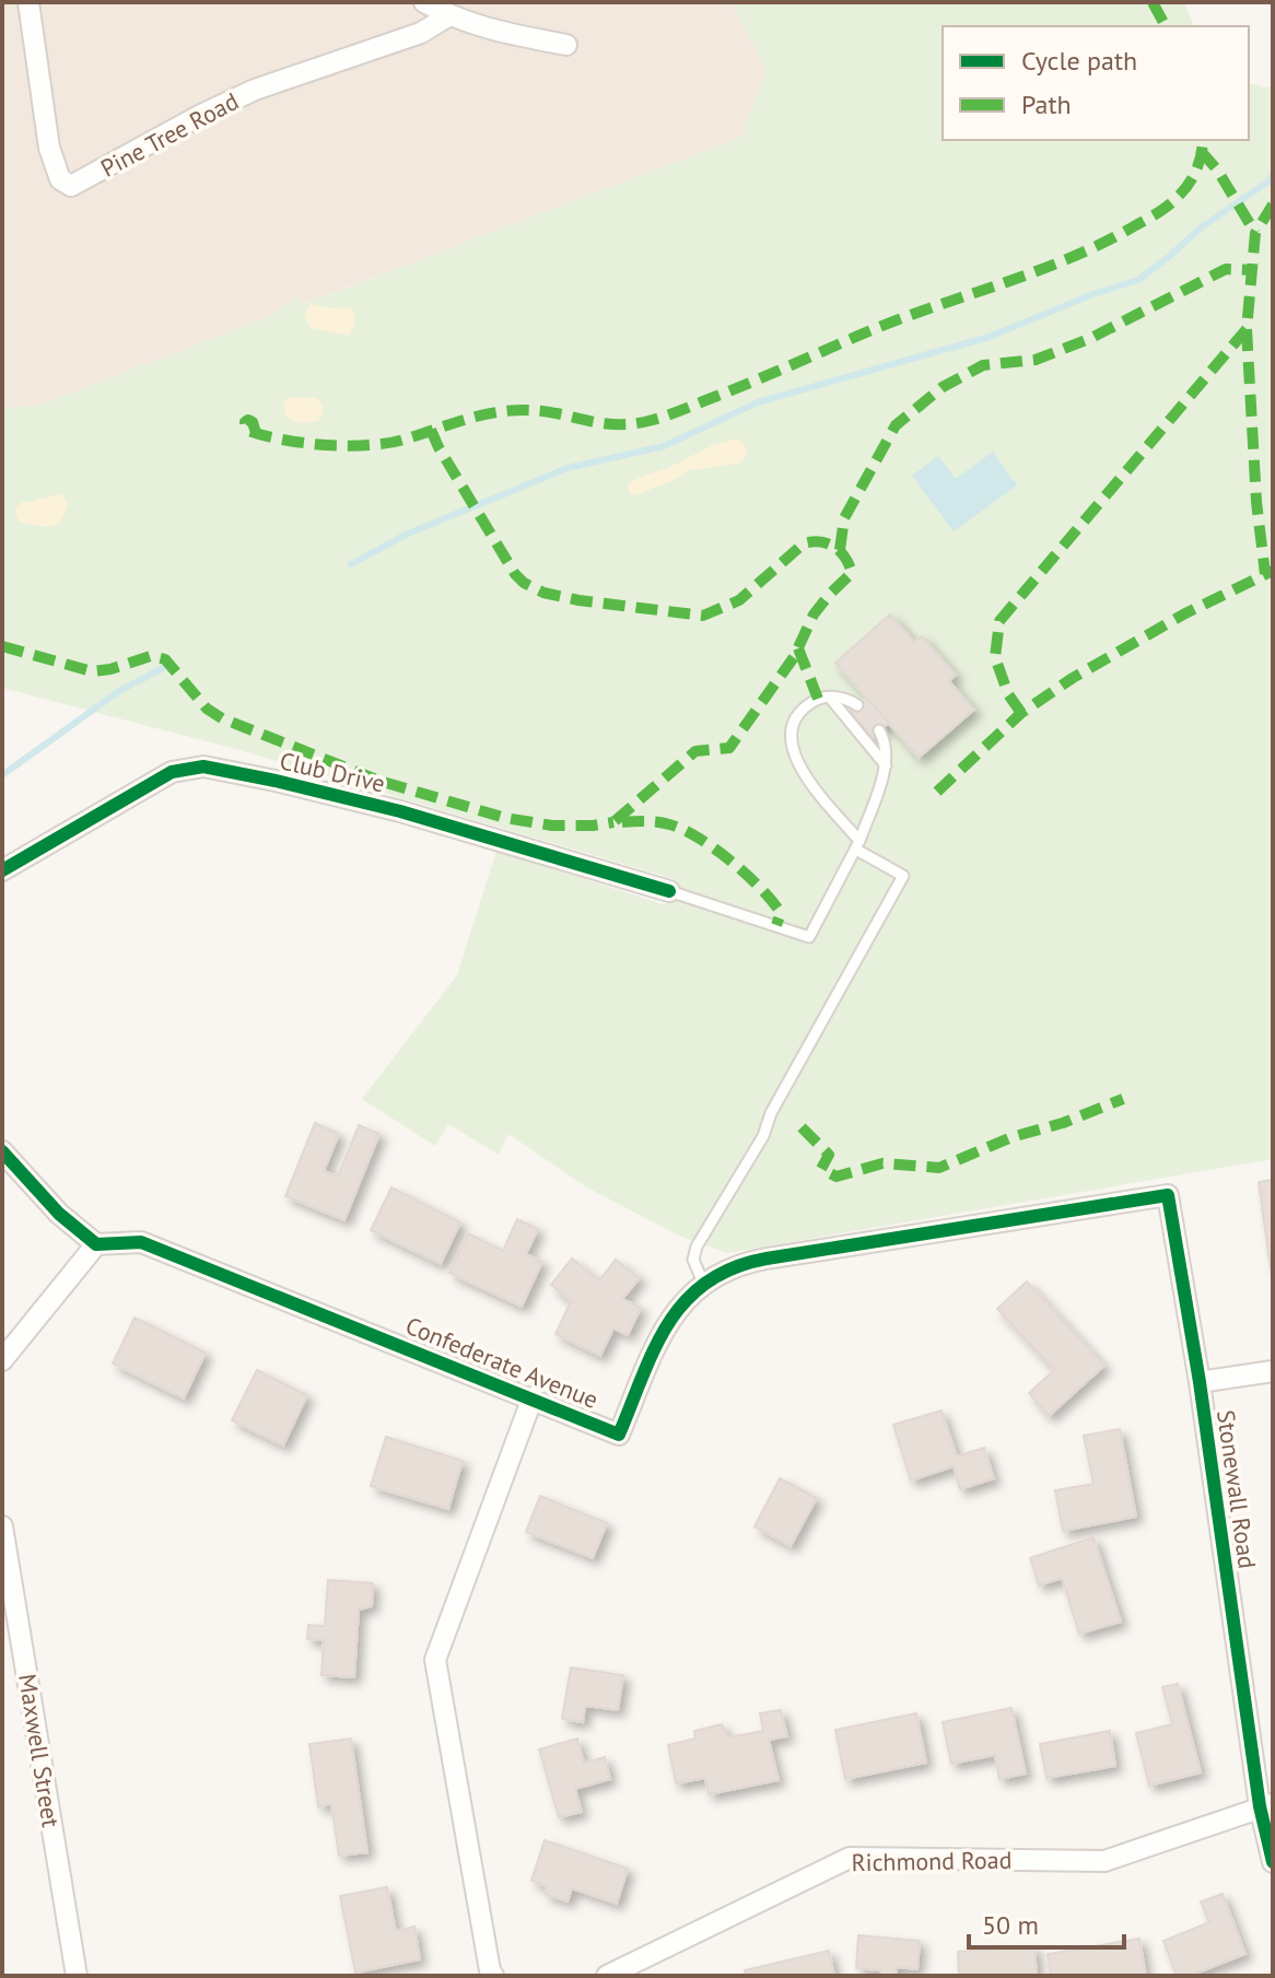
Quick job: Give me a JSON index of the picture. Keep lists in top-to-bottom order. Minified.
{"streets":{"street":["Pine Tree Road","Club Drive","Confederate Avenue","Stonewall Road","Maxwell Street","Richmond Road"]},"crossings":[["Confederate Avenue","Stonewall Road"],["Stonewall Road","Richmond Road"]],"legend":["Cycle path","Path"],"scale_bar":"50 m"}
